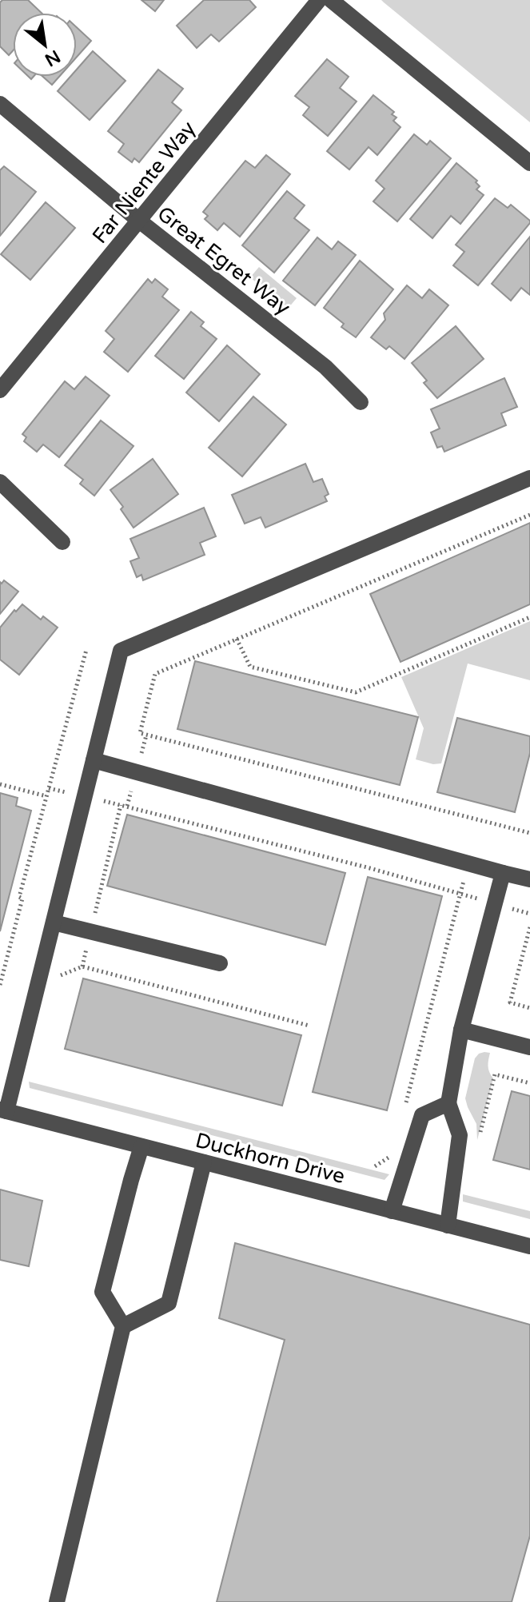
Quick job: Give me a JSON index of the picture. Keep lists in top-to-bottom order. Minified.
{"streets":{"street":["Far Niente Way","Great Egret Way","Duckhorn Drive"]},"crossings":[["Far Niente Way","Great Egret Way"]],"north":"bottom right"}
